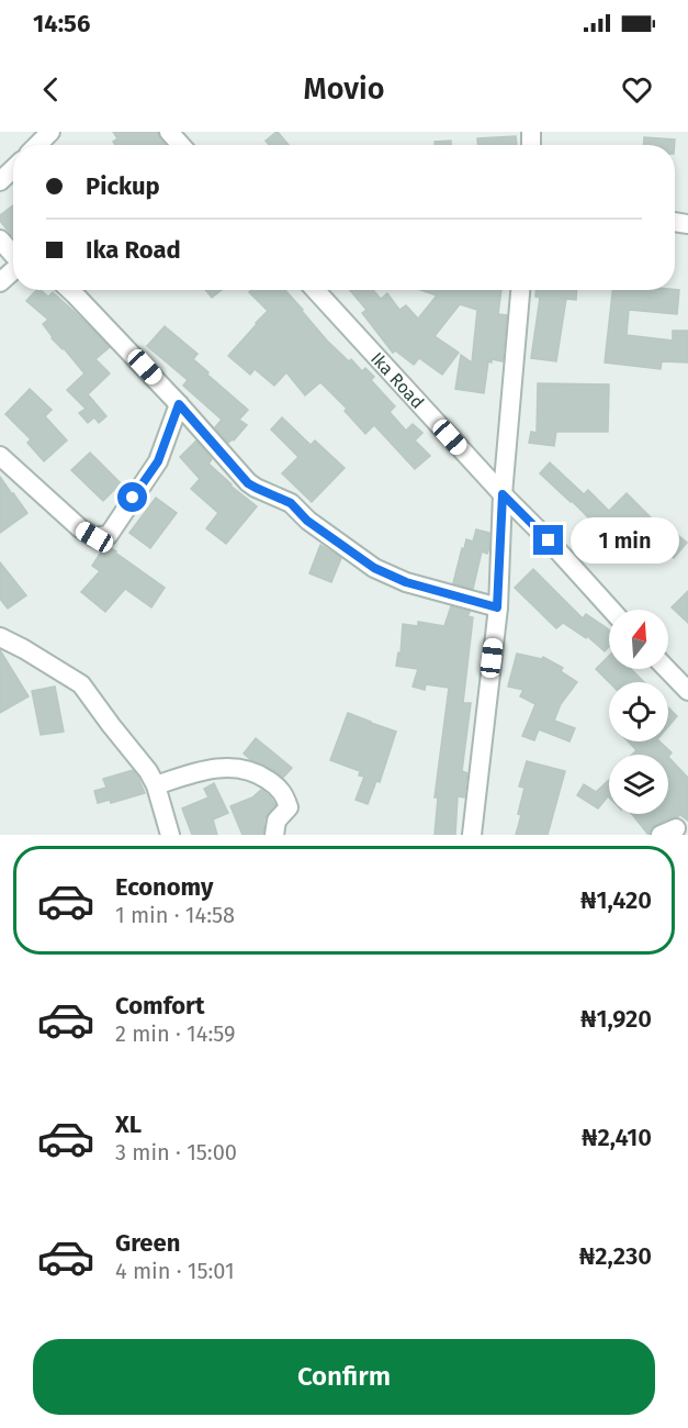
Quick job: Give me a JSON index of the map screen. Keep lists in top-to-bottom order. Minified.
{"streets":{"street":["Ika Road"]},"north":"top","page":{"status":"14:56","header":"Movio","banner":["Pickup","Ika Road"],"bubble":"1 min","list":[{"name":"Economy","note":"1 min · 14:58","value":"₦1,420"},{"name":"Comfort","note":"2 min · 14:59","value":"₦1,920"},{"name":"XL","note":"3 min · 15:00","value":"₦2,410"},{"name":"Green","note":"4 min · 15:01","value":"₦2,230"}],"buttons":"Confirm"}}
